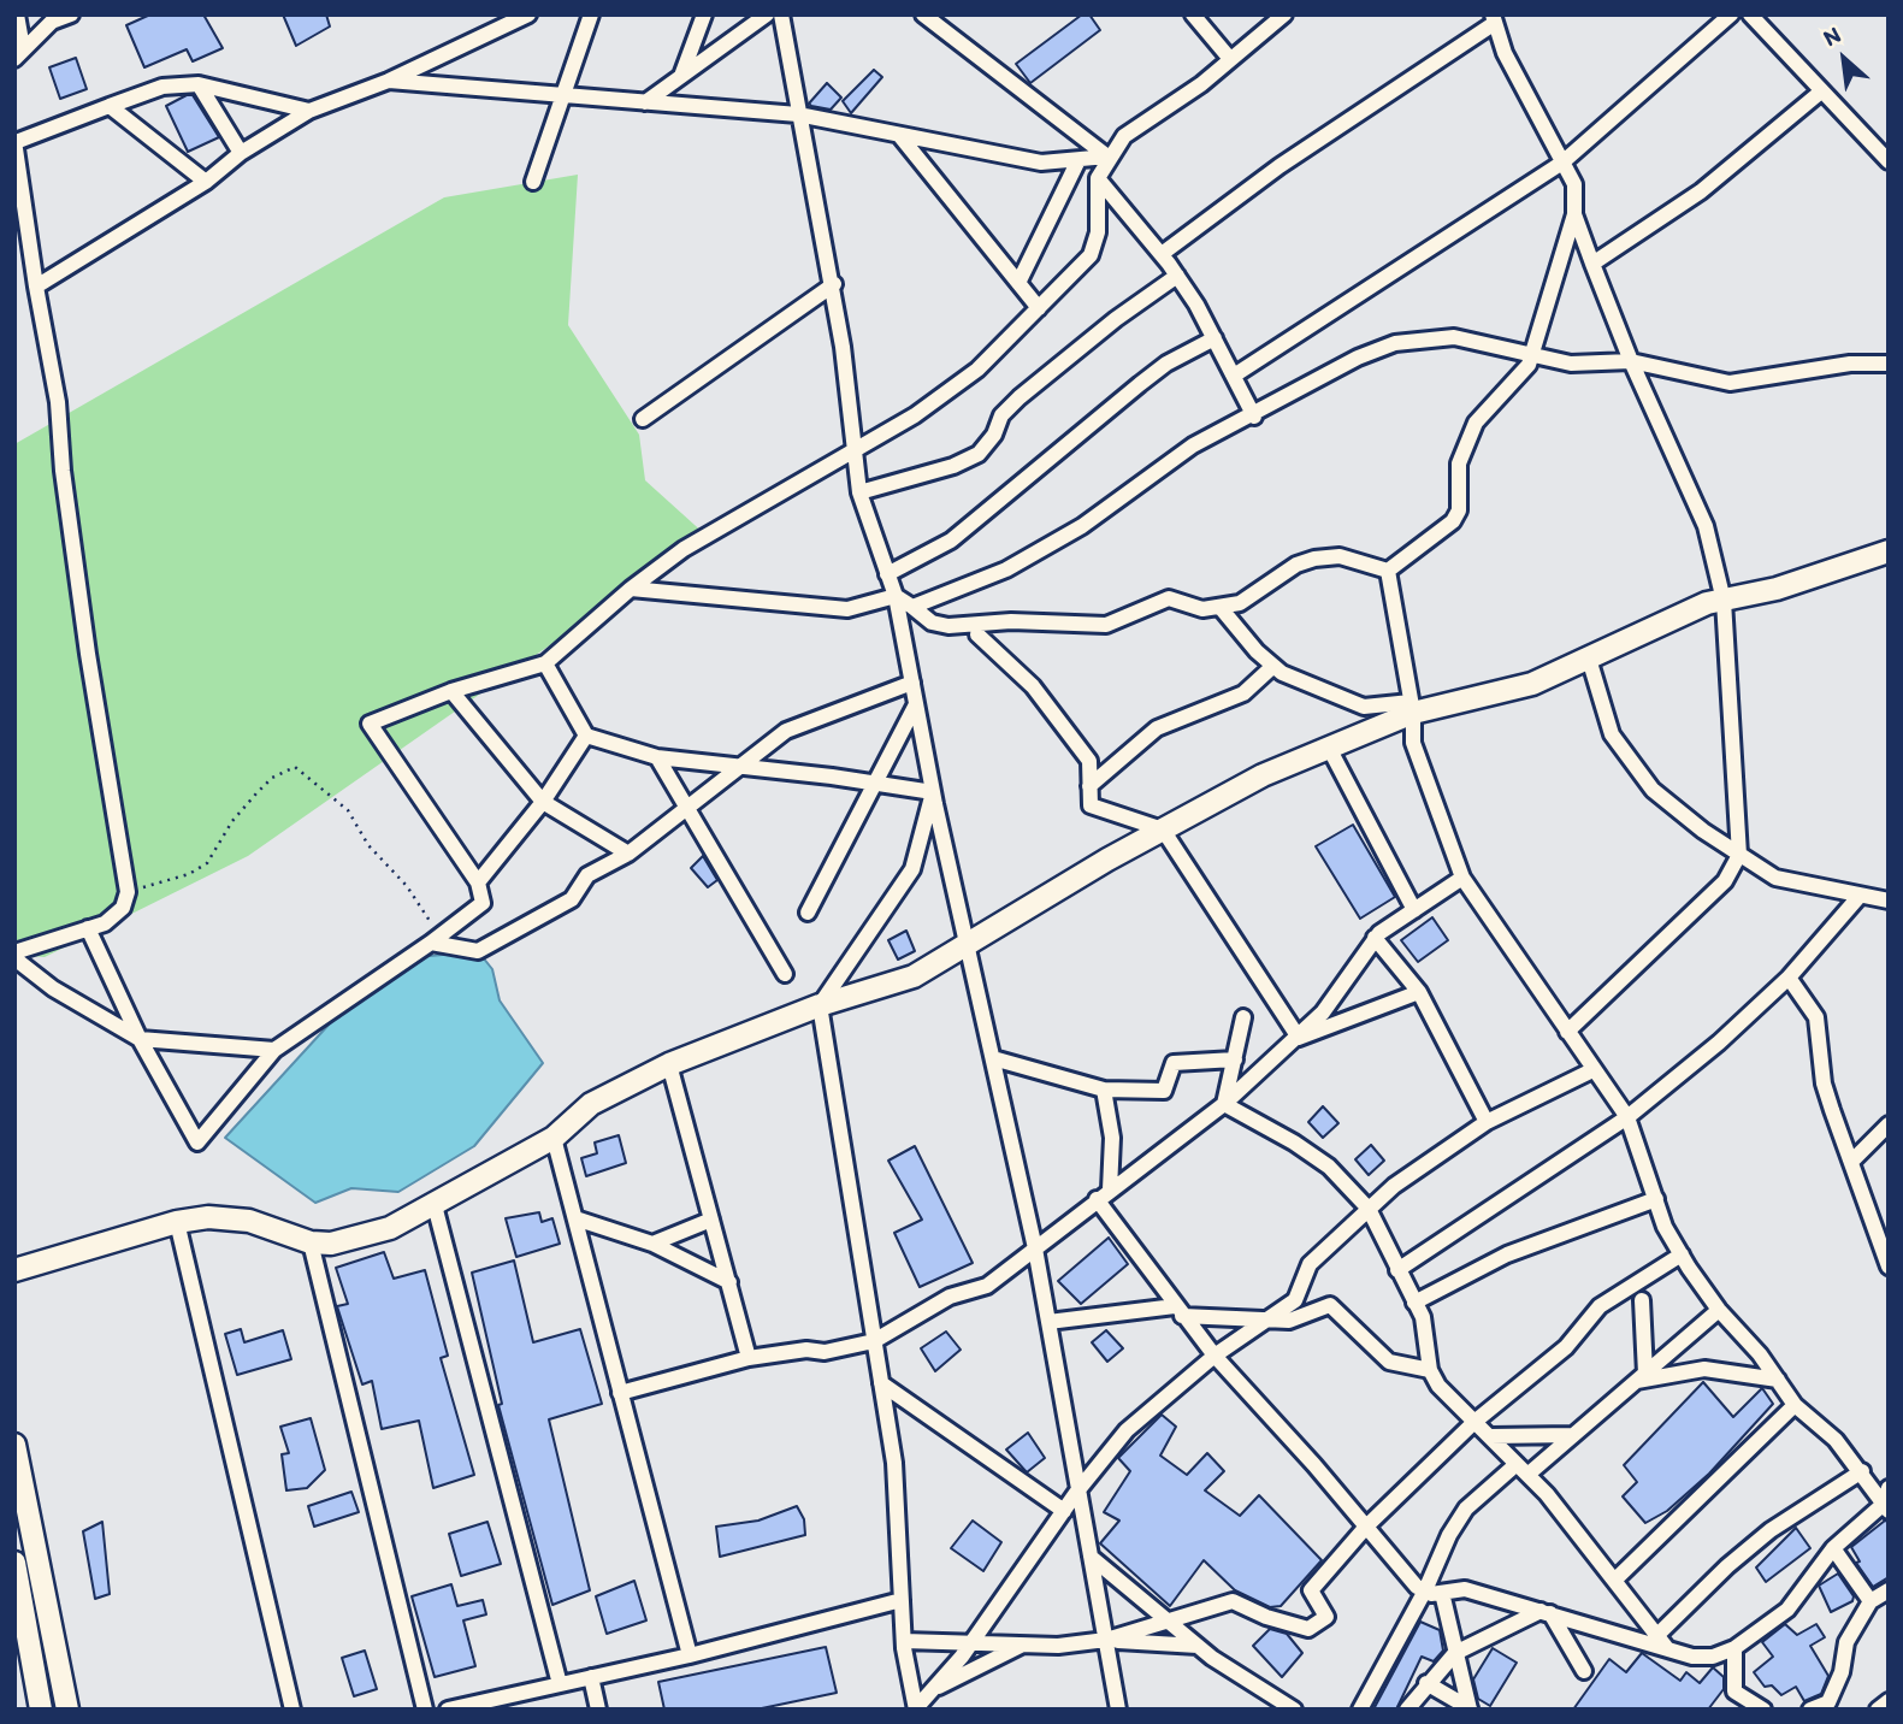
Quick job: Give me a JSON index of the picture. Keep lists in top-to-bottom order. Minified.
{"north":"top left"}
